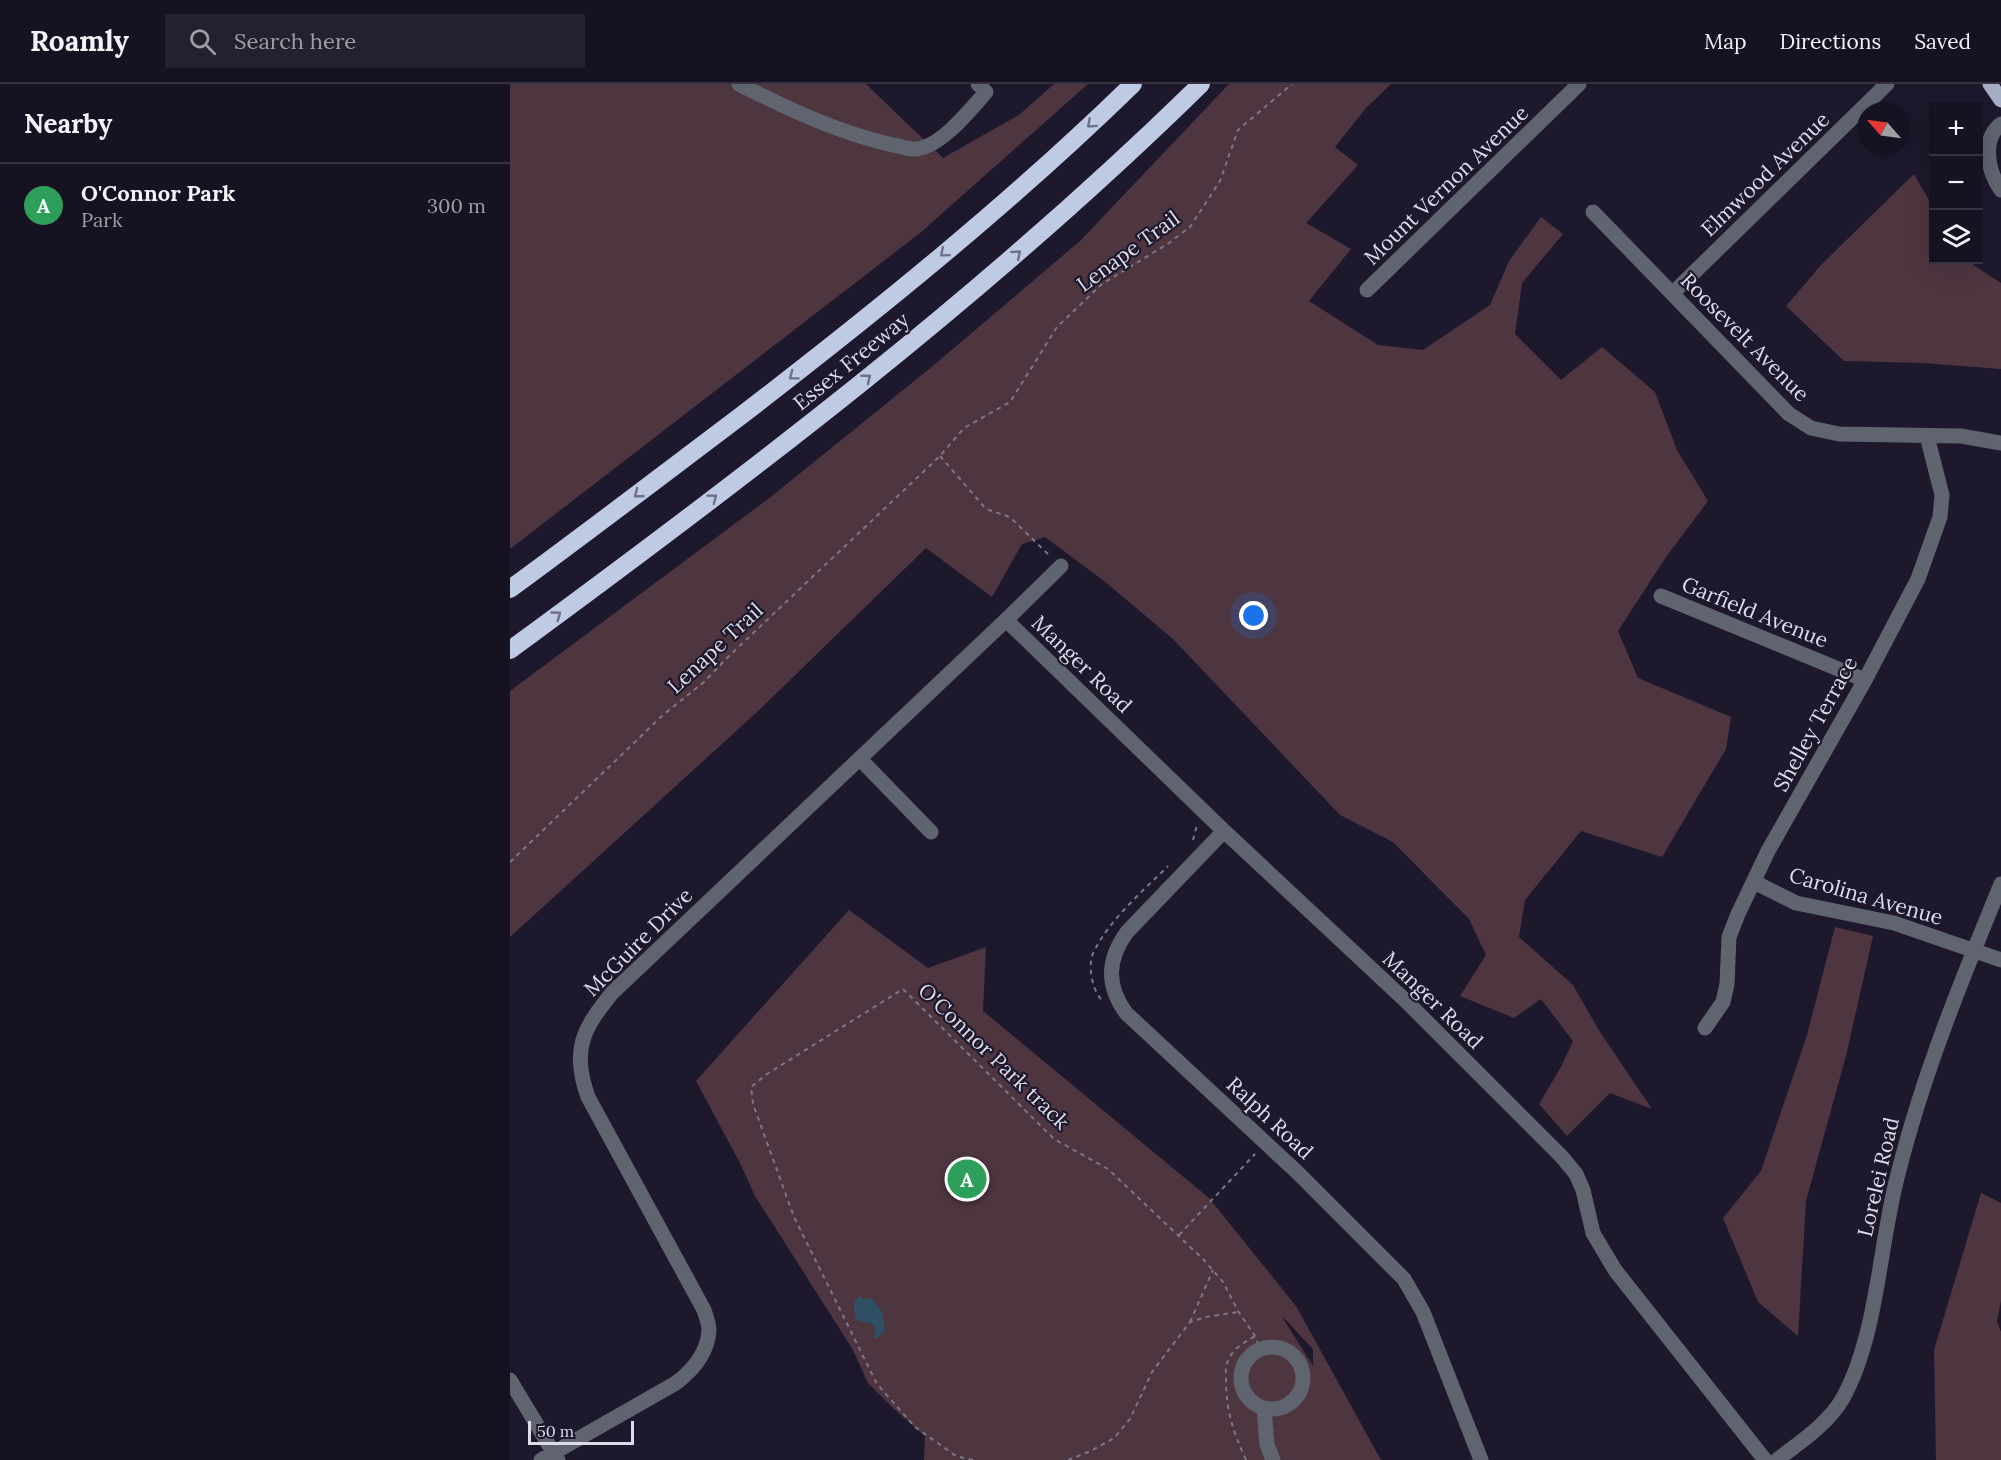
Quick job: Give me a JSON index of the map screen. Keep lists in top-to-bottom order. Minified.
{"streets":{"highway":["Essex Freeway"],"street":["Elmwood Avenue","Mount Vernon Avenue","Roosevelt Avenue","Garfield Avenue","Manger Road","Shelley Terrace","Carolina Avenue","McGuire Drive","Ralph Road","Lorelei Road"],"path":["Lenape Trail","O'Connor Park track"]},"crossings":[["Elmwood Avenue","Roosevelt Avenue"],["Roosevelt Avenue","Shelley Terrace"],["Garfield Avenue","Shelley Terrace"],["Manger Road","McGuire Drive"],["Manger Road","Ralph Road"],["Shelley Terrace","Carolina Avenue"],["Carolina Avenue","Lorelei Road"]],"scale_bar":"50 m","north":"top left","page":{"header":"Roamly","search":"Search here","nav":["Map","Directions","Saved"],"heading":"Nearby","map_buttons":["+","−"],"list":[{"mark":"A","name":"O'Connor Park","note":"Park","value":"300 m"}],"pins":"A","scale":"50 m"}}
